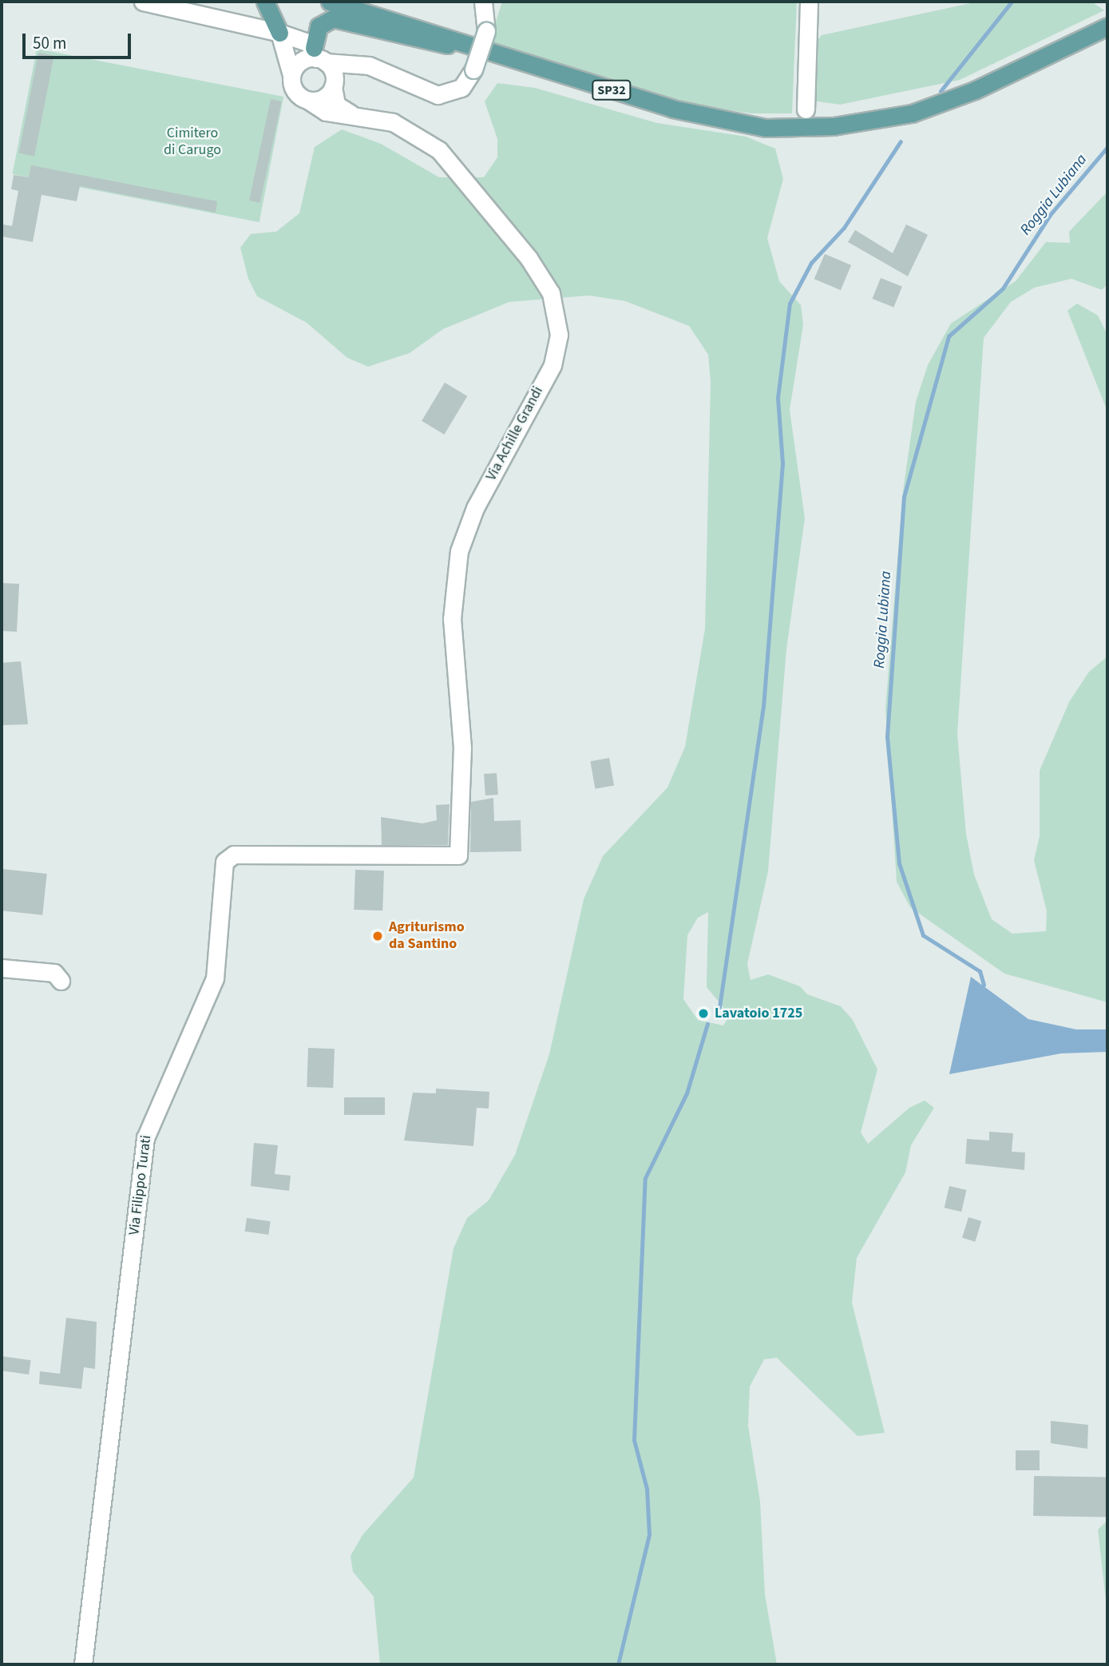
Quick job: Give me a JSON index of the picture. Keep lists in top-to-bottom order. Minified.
{"streets":{"main road":["SP32"],"street":["Via Achille Grandi","Via Filippo Turati"]},"crossings":[["Via Achille Grandi","Via Filippo Turati"]],"water":["Roggia Lubiana"],"parks":["Cimitero di Carugo"],"places":["Agriturismo da Santino","Lavatoio 1725"],"scale_bar":"50 m"}
